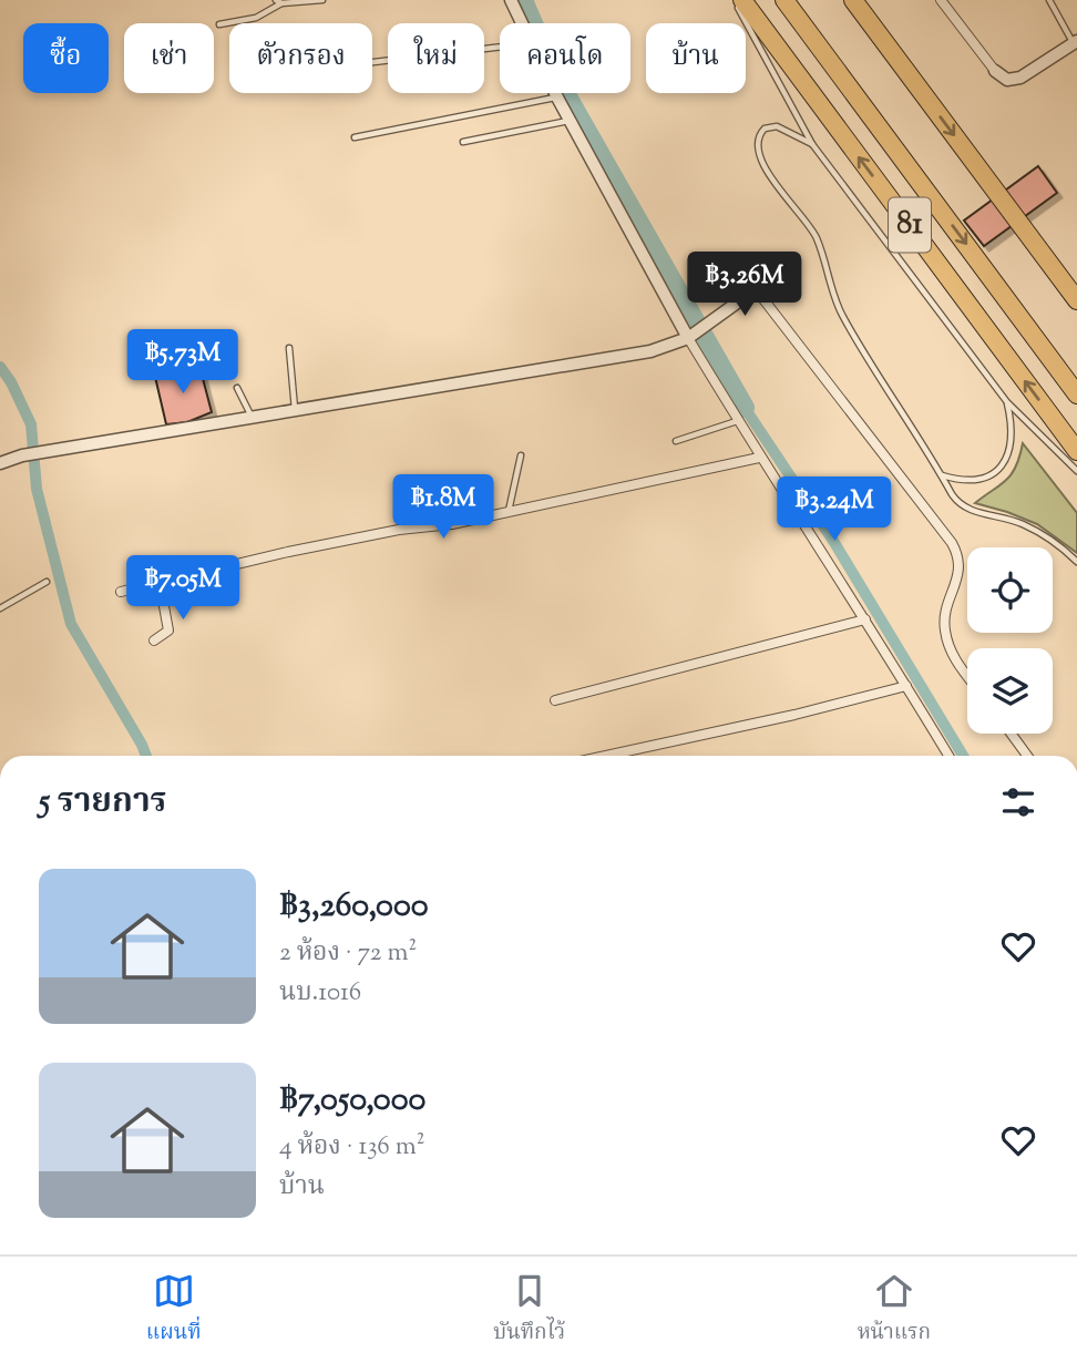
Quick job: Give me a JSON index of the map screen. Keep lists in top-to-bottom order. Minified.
{"streets":{"highway":["81"]},"page":{"chip":["ซื้อ","เช่า","ตัวกรอง","ใหม่","คอนโด","บ้าน"],"price":["฿3.26M","฿5.73M","฿1.8M","฿3.24M","฿7.05M"],"heading":"5 รายการ","list":[{"name":"฿3,260,000","note":"2 ห้อง · 72 m² · นบ.1016"},{"name":"฿7,050,000","note":"4 ห้อง · 136 m² · บ้าน"}],"tabs":["แผนที่","บันทึกไว้","หน้าแรก"]}}
